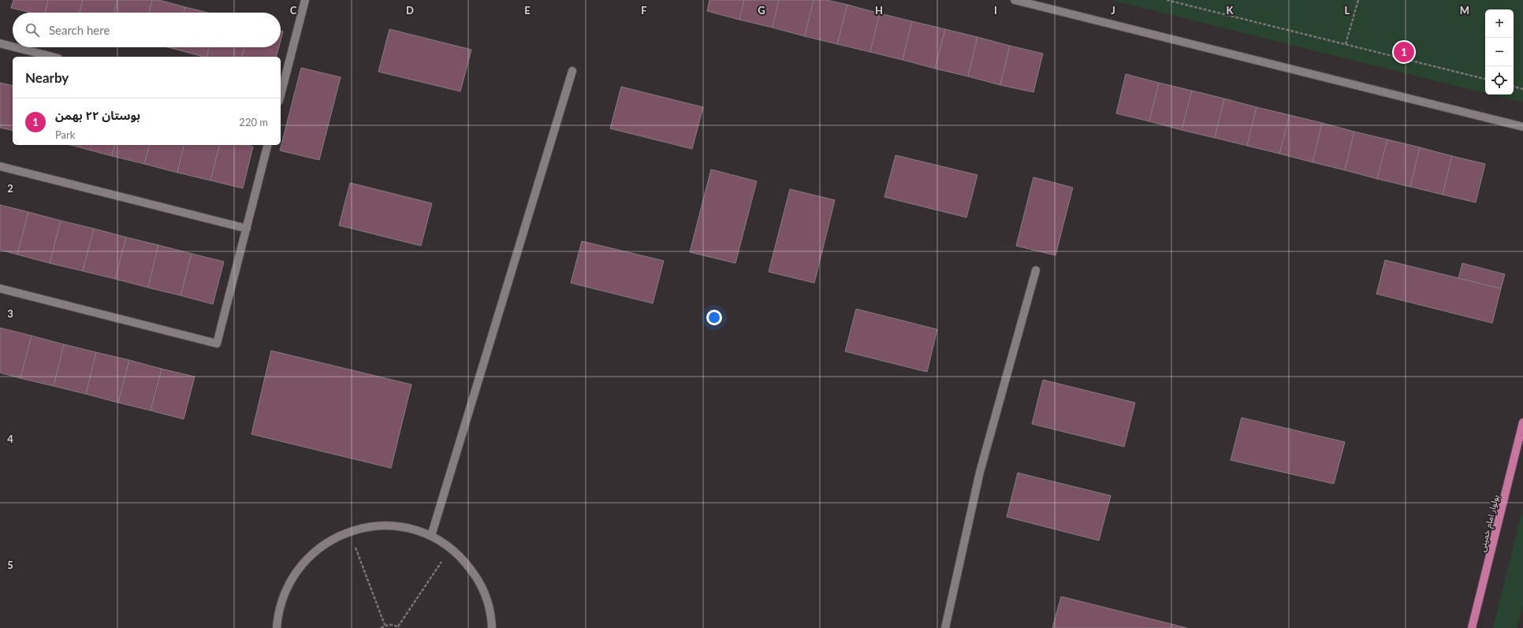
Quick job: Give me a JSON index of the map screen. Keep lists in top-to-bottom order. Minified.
{"streets":{"main road":["بولوار امام خمینی"]},"page":{"map_buttons":["+","−"],"search":"Search here","pins":"1","heading":"Nearby","list":[{"mark":"1","name":"بوستان ۲۲ بهمن","note":"Park","value":"220 m"}]},"grid":{"columns":["C","D","E","F","G","H","I","J","K","L","M"],"rows":["2","3","4","5"]}}
